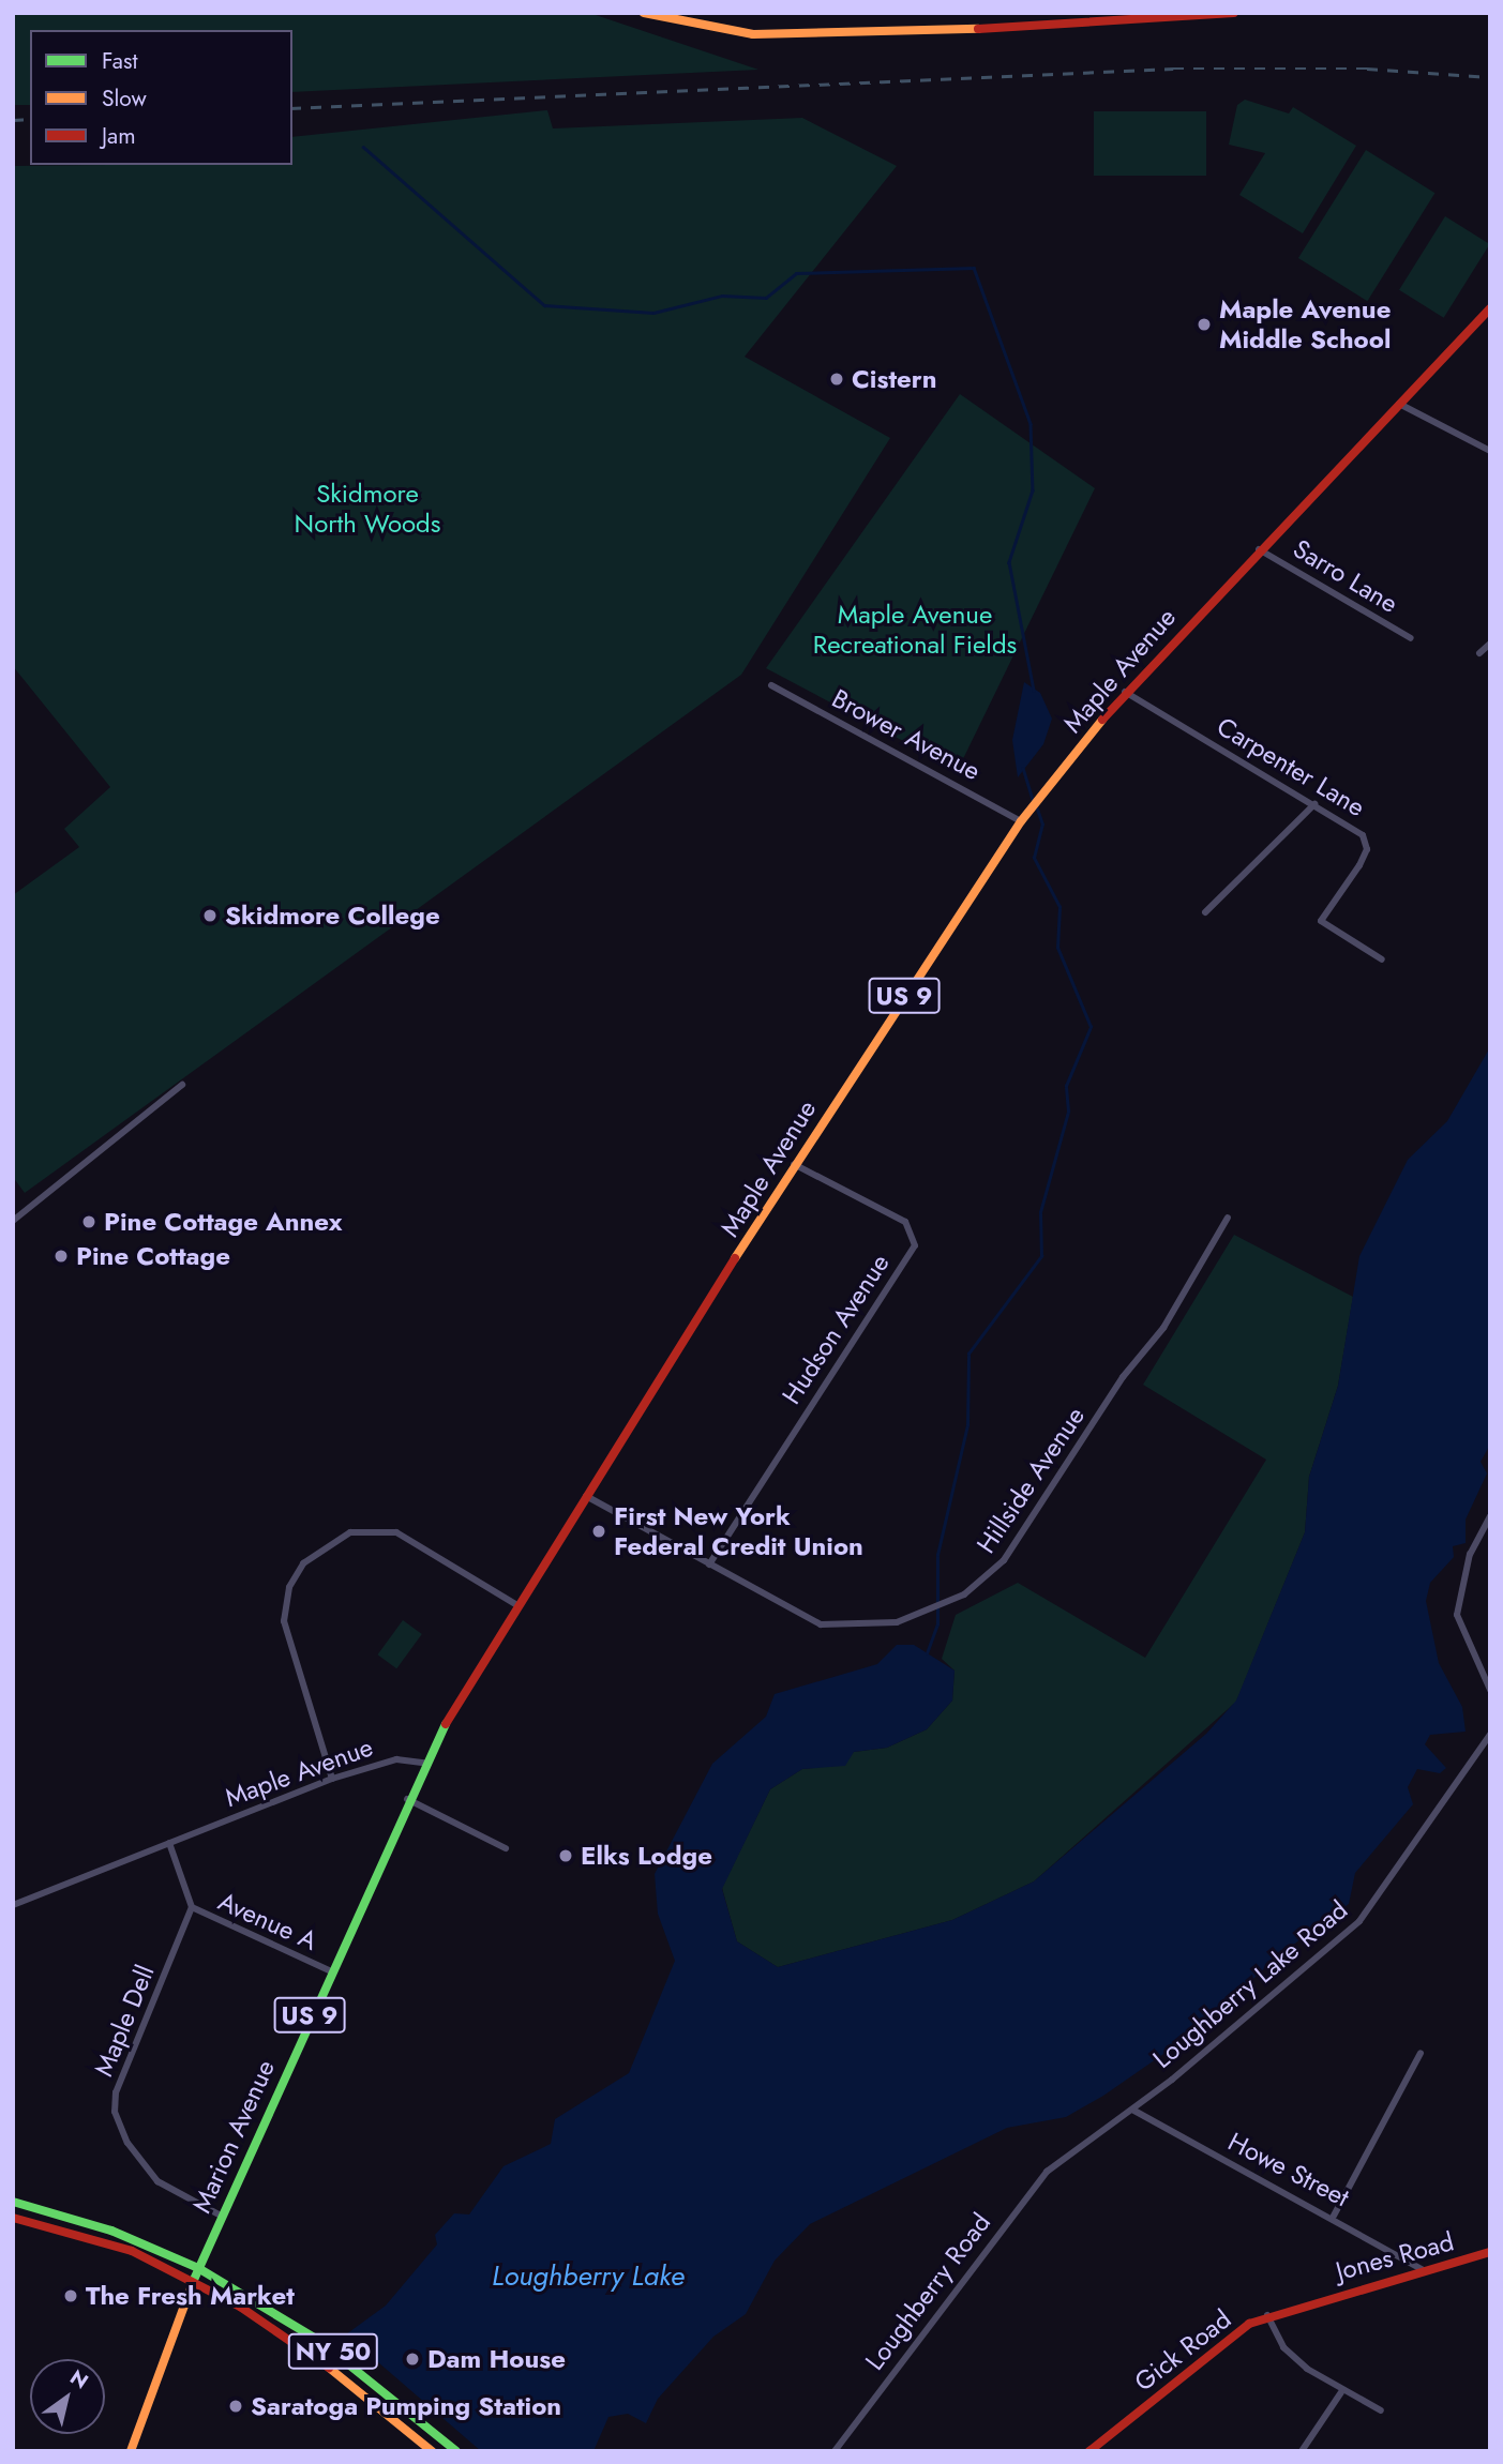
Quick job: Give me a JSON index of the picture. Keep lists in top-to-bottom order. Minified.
{"streets":{"main road":["Maple Avenue","US 9","Marion Avenue","Jones Road","Gick Road","NY 50"],"street":["Sarro Lane","Brower Avenue","Carpenter Lane","Hudson Avenue","Hillside Avenue","Avenue A","Loughberry Lake Road","Maple Dell","Howe Street","Loughberry Road"]},"crossings":[["Sarro Lane","Maple Avenue"],["Maple Avenue","Brower Avenue"],["Maple Avenue","Carpenter Lane"],["Maple Avenue","Hudson Avenue"],["Maple Avenue","Hillside Avenue"],["Maple Avenue","Marion Avenue"],["Hudson Avenue","Hillside Avenue"],["Avenue A","Maple Dell"],["Avenue A","Marion Avenue"],["Loughberry Lake Road","Howe Street"],["Loughberry Lake Road","Loughberry Road"],["Maple Dell","Marion Avenue"],["Marion Avenue","NY 50"],["Howe Street","Jones Road"],["Jones Road","Gick Road"]],"water":["Loughberry Lake"],"parks":["Skidmore North Woods","Maple Avenue Recreational Fields"],"places":["Maple Avenue Middle School","Cistern","Skidmore College","Pine Cottage Annex","Pine Cottage","First New York Federal Credit Union","Elks Lodge","The Fresh Market","Dam House","Saratoga Pumping Station"],"legend":["Fast","Slow","Jam"],"north":"top right"}
